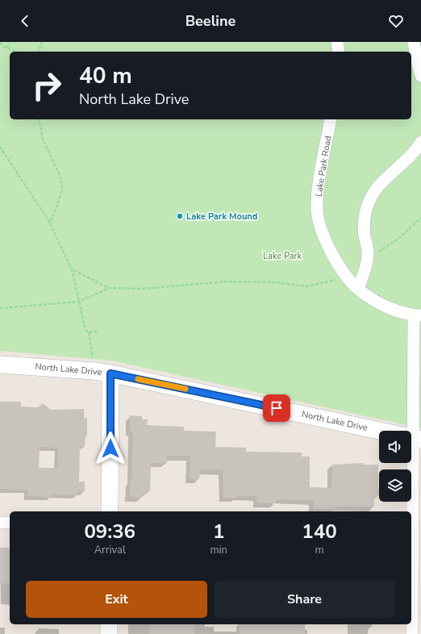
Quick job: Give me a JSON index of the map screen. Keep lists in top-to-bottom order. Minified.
{"streets":{"main road":["North Lake Drive"],"street":["Lake Park Road"]},"parks":["Lake Park"],"places":["Lake Park Mound"],"page":{"header":"Beeline","turn":["40 m","North Lake Drive"],"eta":["09:36","Arrival","1","min","140","m"],"buttons":["Exit","Share"]}}
